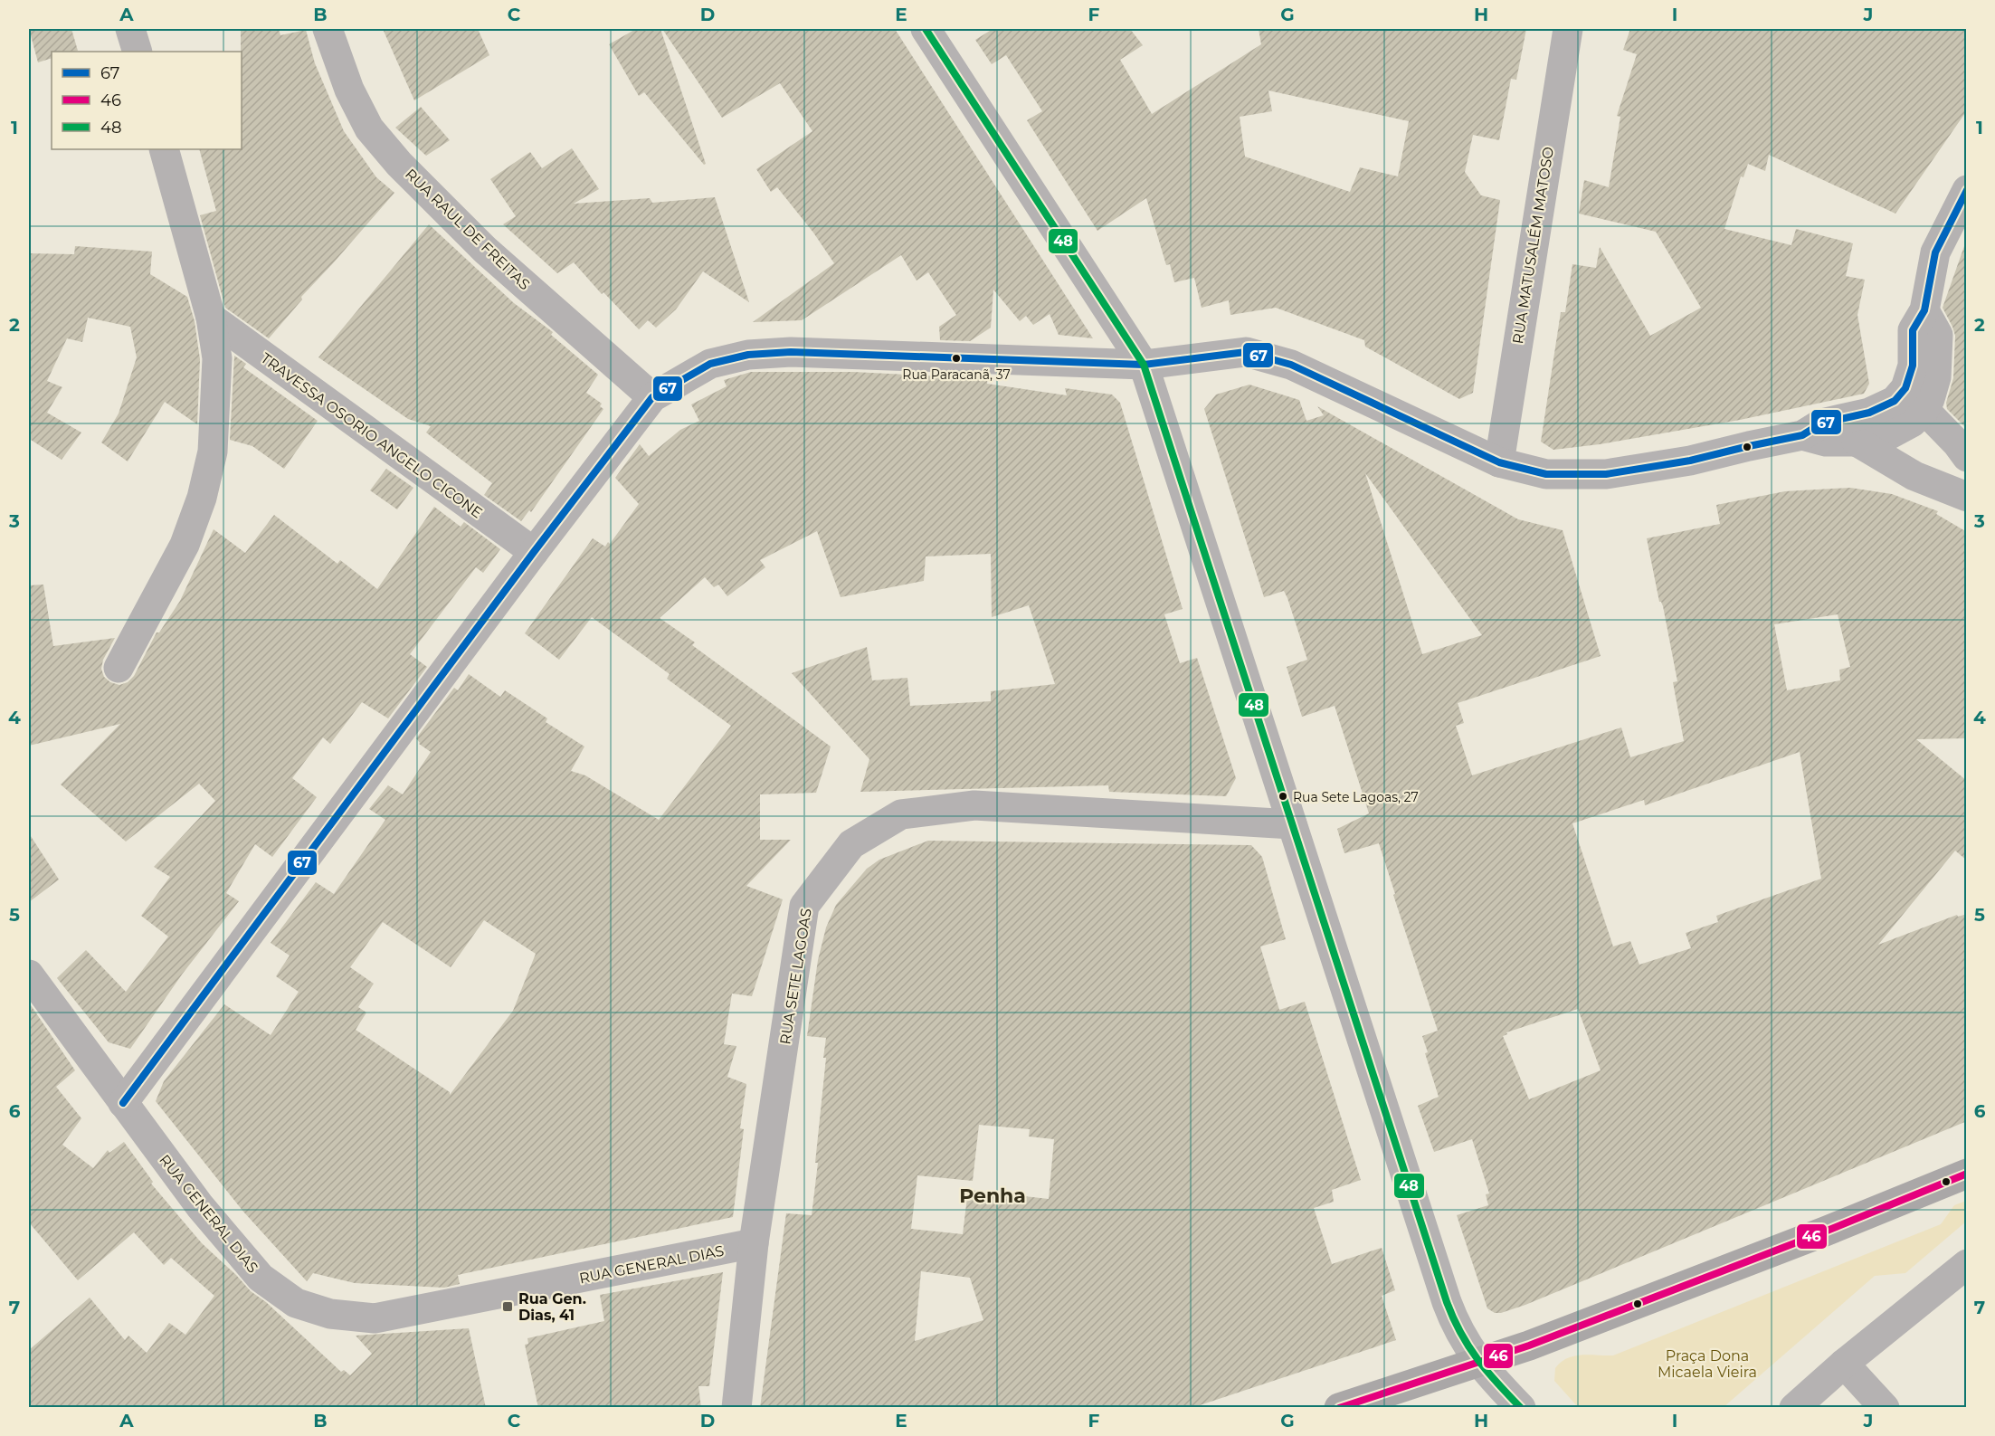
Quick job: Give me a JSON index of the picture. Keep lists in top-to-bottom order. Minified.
{"streets":{"street":["RUA RAUL DE FREITAS","RUA MATUSALÉM MATOSO","TRAVESSA OSORIO ANGELO CICONE","RUA SETE LAGOAS","RUA GENERAL DIAS"]},"crossings":[["RUA SETE LAGOAS","RUA GENERAL DIAS"]],"districts":["Penha"],"parks":["Praça Dona Micaela Vieira"],"places":{"other":["Rua Paracanã, 37","Rua Sete Lagoas, 27"],"transit":["Rua Gen. Dias, 41"]},"lines":["transit line 48","transit line 67","transit line 46"],"legend":["67","46","48"],"grid":{"columns":["A","B","C","D","E","F","G","H","I","J"],"rows":["1","2","3","4","5","6","7"]}}
